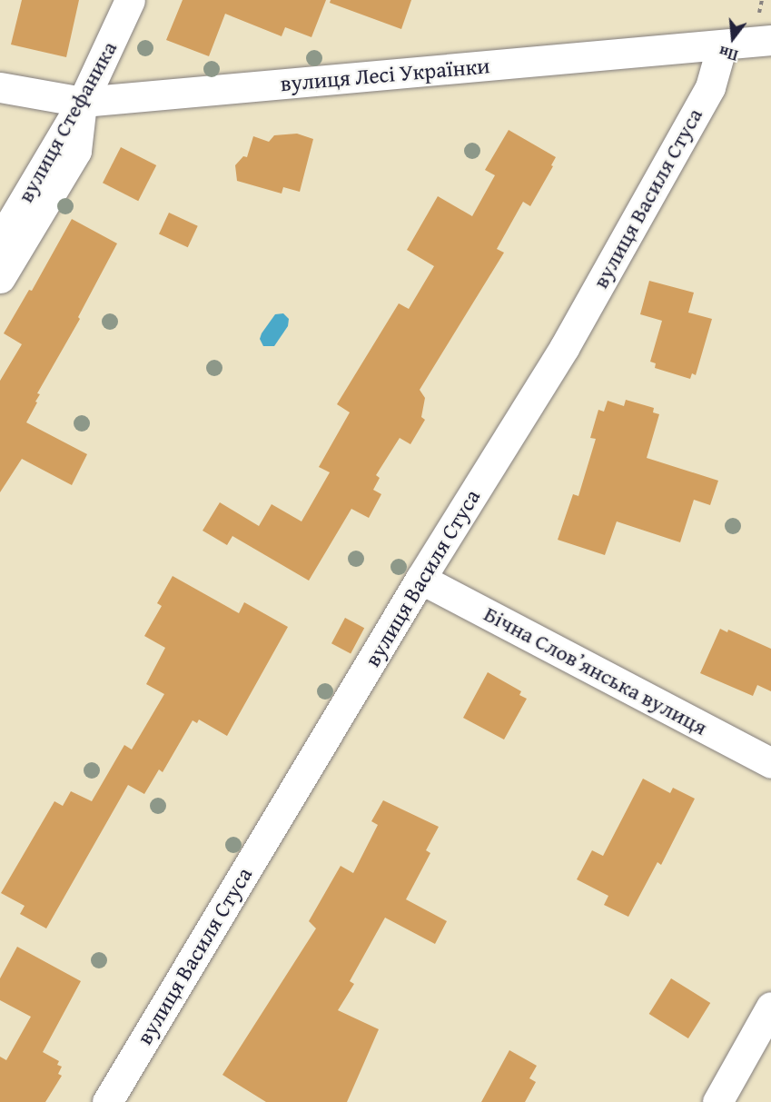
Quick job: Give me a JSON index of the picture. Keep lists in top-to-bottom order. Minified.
{"streets":{"street":["вулиця Лесі Українки","вулиця Стефаника","вулиця Василя Стуса","Бічна Словʼянська вулиця"]},"crossings":[["вулиця Лесі Українки","вулиця Стефаника"],["вулиця Лесі Українки","вулиця Василя Стуса"],["вулиця Василя Стуса","Бічна Словʼянська вулиця"]],"north":"bottom"}
